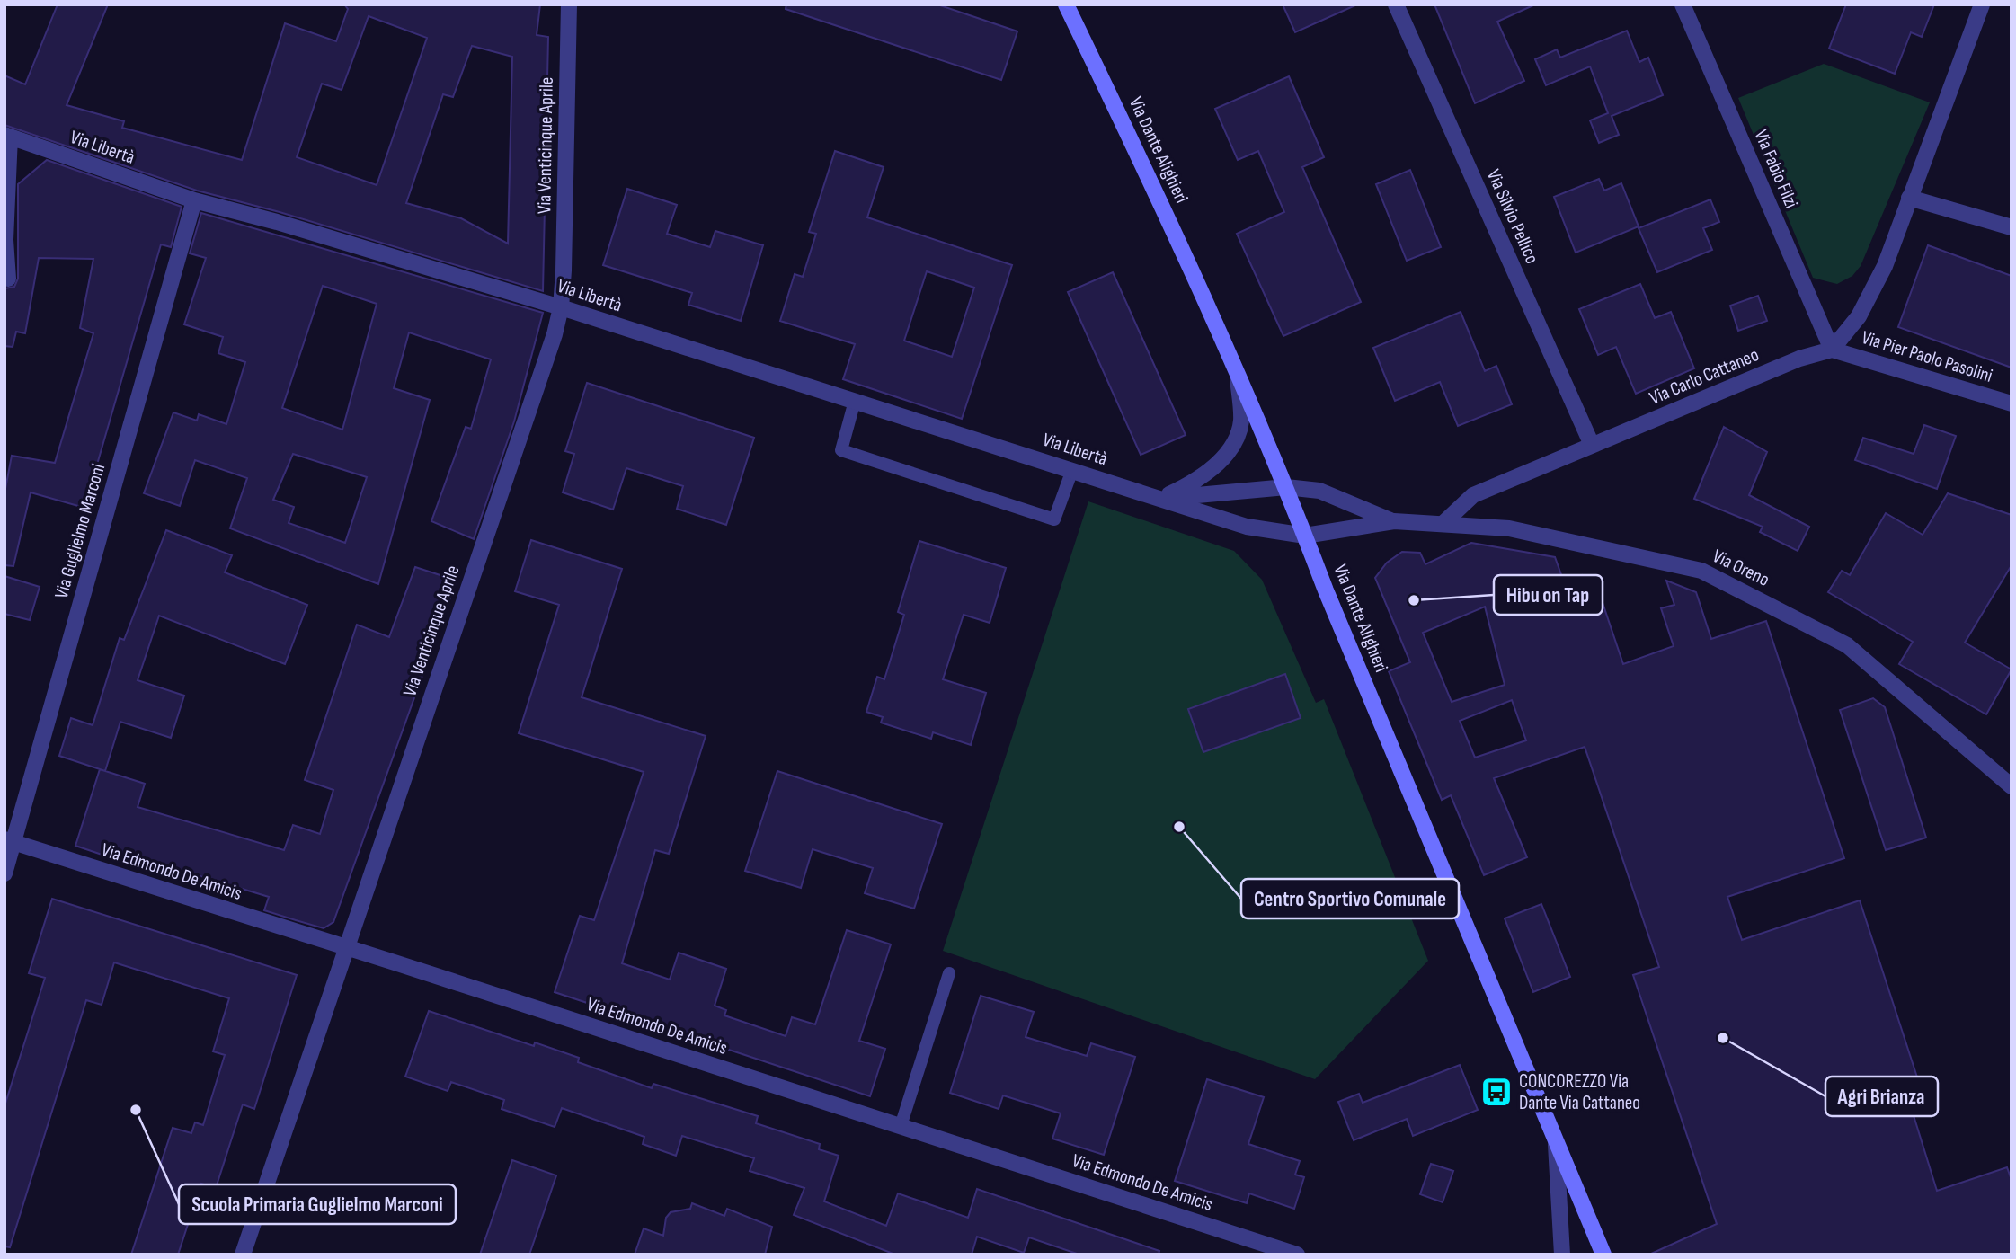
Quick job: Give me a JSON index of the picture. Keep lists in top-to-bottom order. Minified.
{"streets":{"main road":["Via Dante Alighieri"],"street":["Via Venticinque Aprile","Via Libertà","Via Fabio Filzi","Via Silvio Pellico","Via Pier Paolo Pasolini","Via Carlo Cattaneo","Via Guglielmo Marconi","Via Oreno","Via Edmondo De Amicis"]},"crossings":[["Via Venticinque Aprile","Via Libertà"],["Via Venticinque Aprile","Via Edmondo De Amicis"],["Via Libertà","Via Dante Alighieri"],["Via Libertà","Via Guglielmo Marconi"],["Via Libertà","Via Oreno"],["Via Dante Alighieri","Via Oreno"],["Via Fabio Filzi","Via Pier Paolo Pasolini"],["Via Fabio Filzi","Via Carlo Cattaneo"],["Via Silvio Pellico","Via Carlo Cattaneo"],["Via Pier Paolo Pasolini","Via Carlo Cattaneo"],["Via Carlo Cattaneo","Via Oreno"],["Via Guglielmo Marconi","Via Edmondo De Amicis"]],"places":{"other":["Hibu on Tap","Centro Sportivo Comunale","Agri Brianza","Scuola Primaria Guglielmo Marconi"],"bus stop":["CONCOREZZO Via Dante Via Cattaneo"]}}
